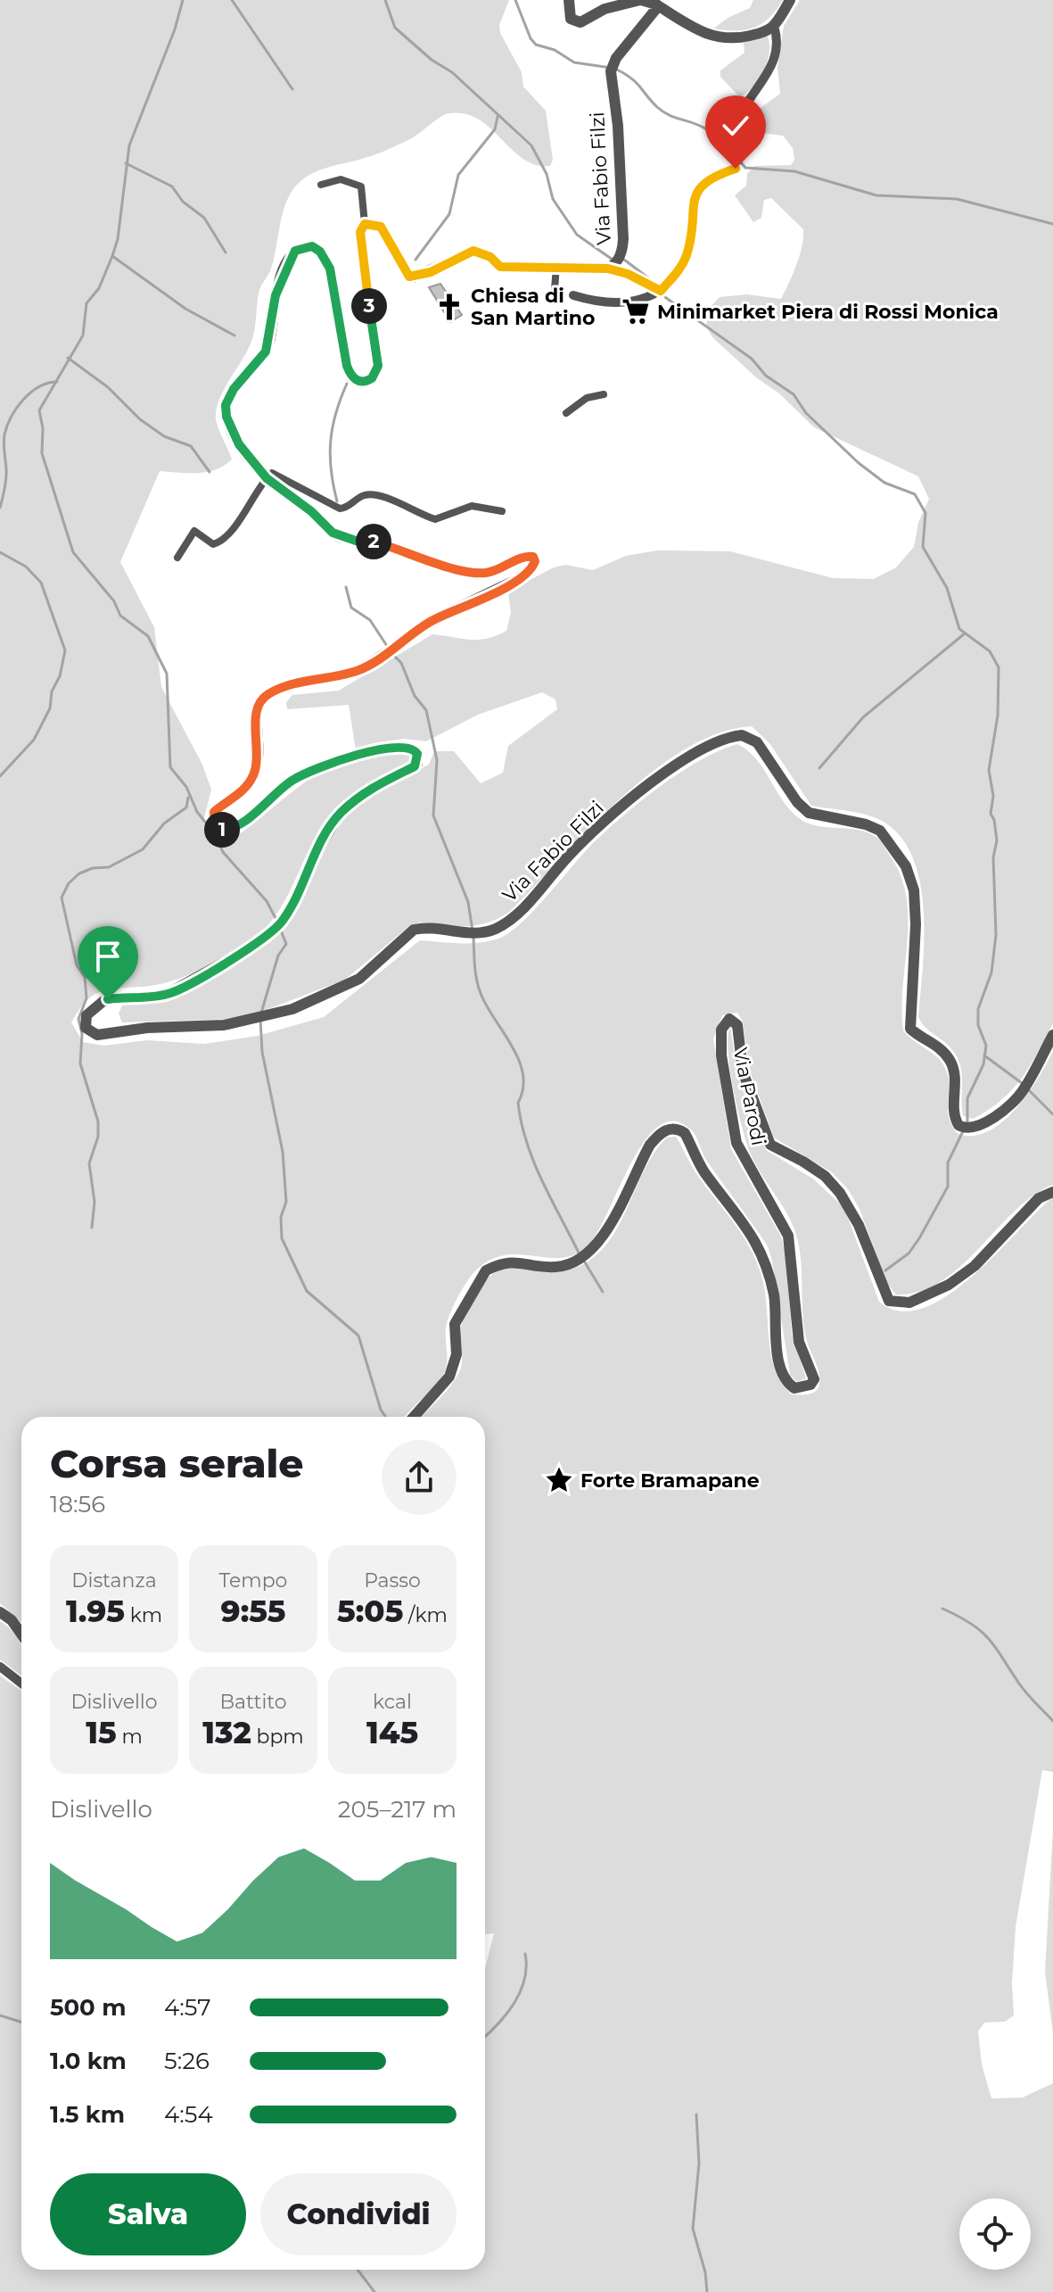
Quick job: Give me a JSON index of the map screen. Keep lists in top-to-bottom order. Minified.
{"streets":{"street":["Via Fabio Filzi","Via Parodi"]},"places":{"church":["Chiesa di San Martino"],"supermarket":["Minimarket Piera di Rossi Monica"],"place":["Forte Bramapane"]},"page":{"pins":["3","2","1"],"heading":["Corsa serale","18:56"],"stats":[["Distanza","1.95 km"],["Tempo","9:55"],["Passo","5:05 /km"],["Dislivello","15 m"],["Battito","132 bpm"],["kcal","145"]],"chart":["Dislivello","205–217 m"],"list":[{"name":"500 m","note":"4:57"},{"name":"1.0 km","note":"5:26"},{"name":"1.5 km","note":"4:54"}],"buttons":["Salva","Condividi"]}}
